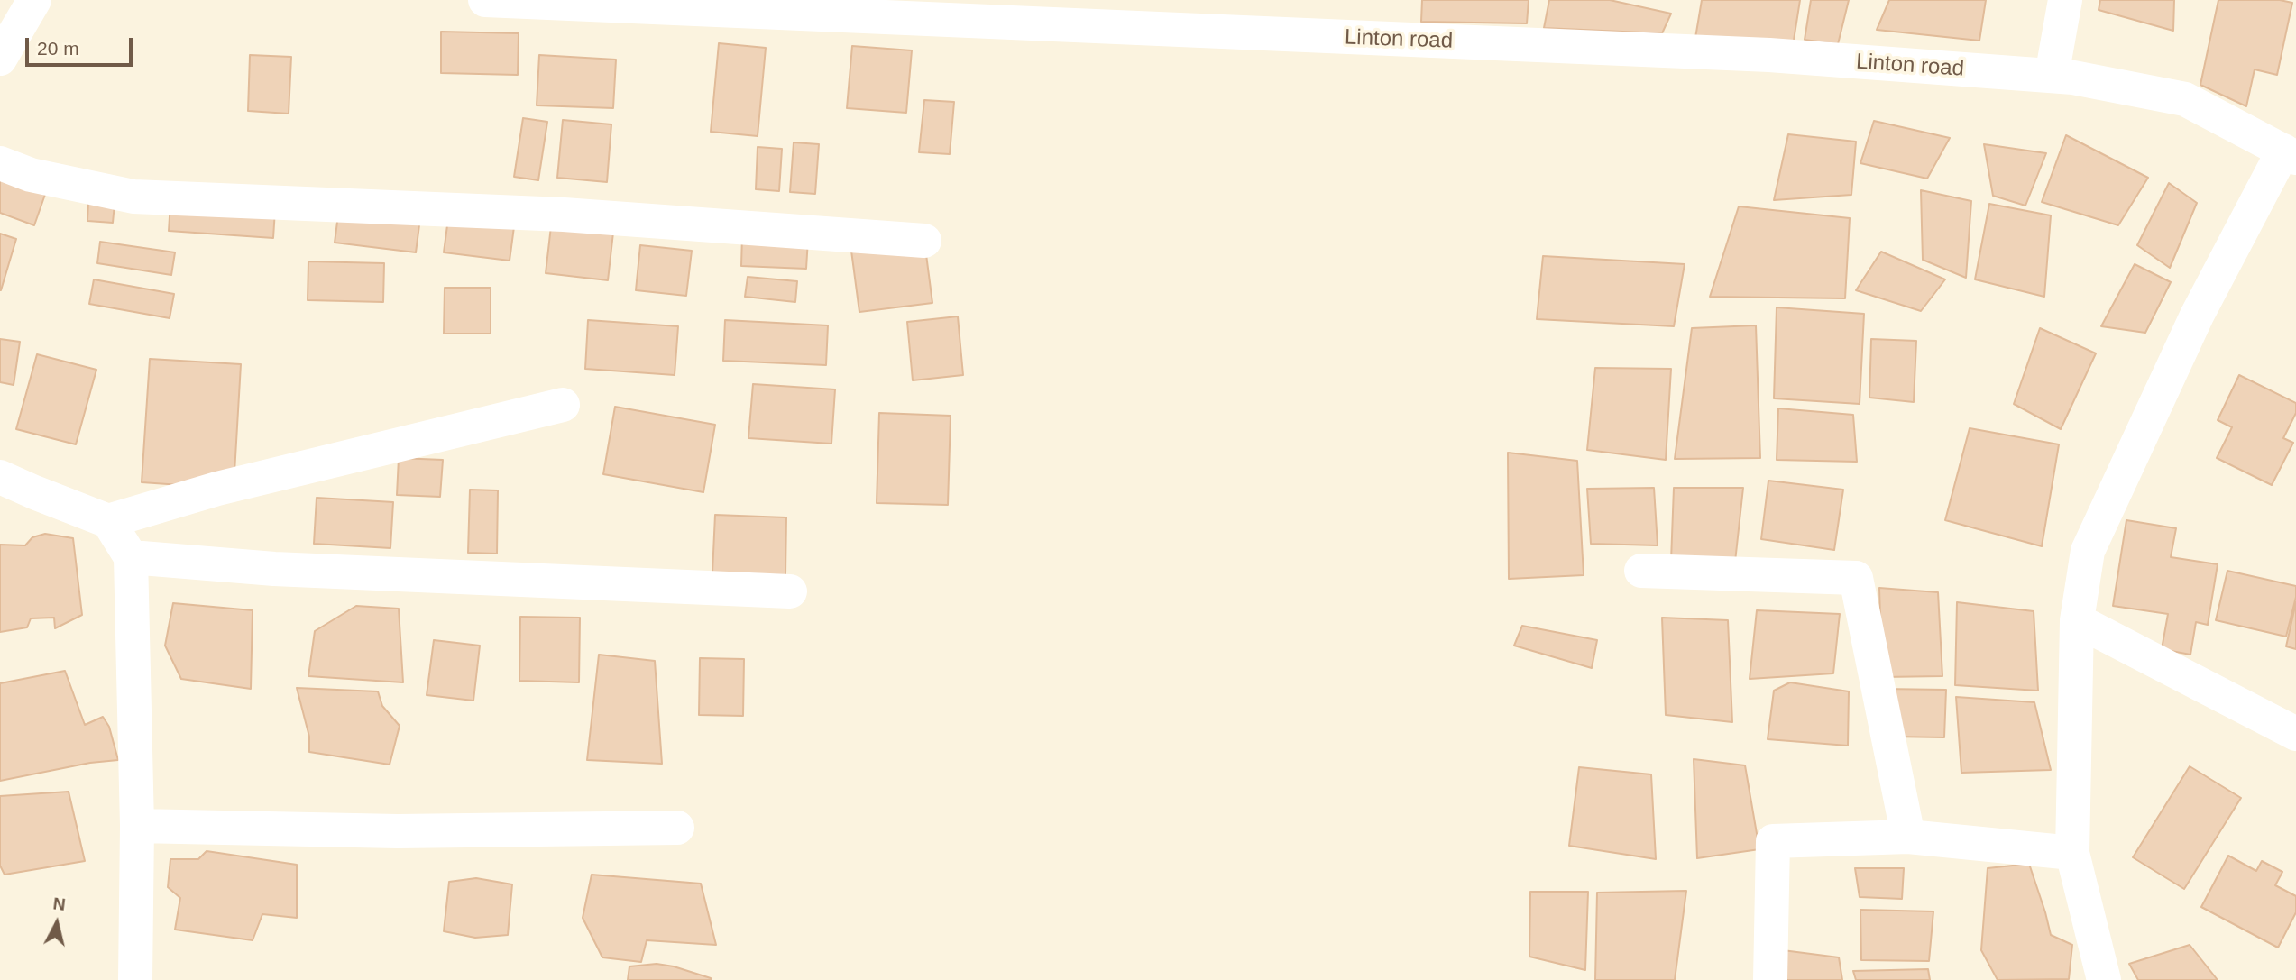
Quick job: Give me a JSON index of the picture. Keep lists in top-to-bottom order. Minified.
{"streets":{"street":["Linton road"]},"scale_bar":"20 m","north":"top"}
